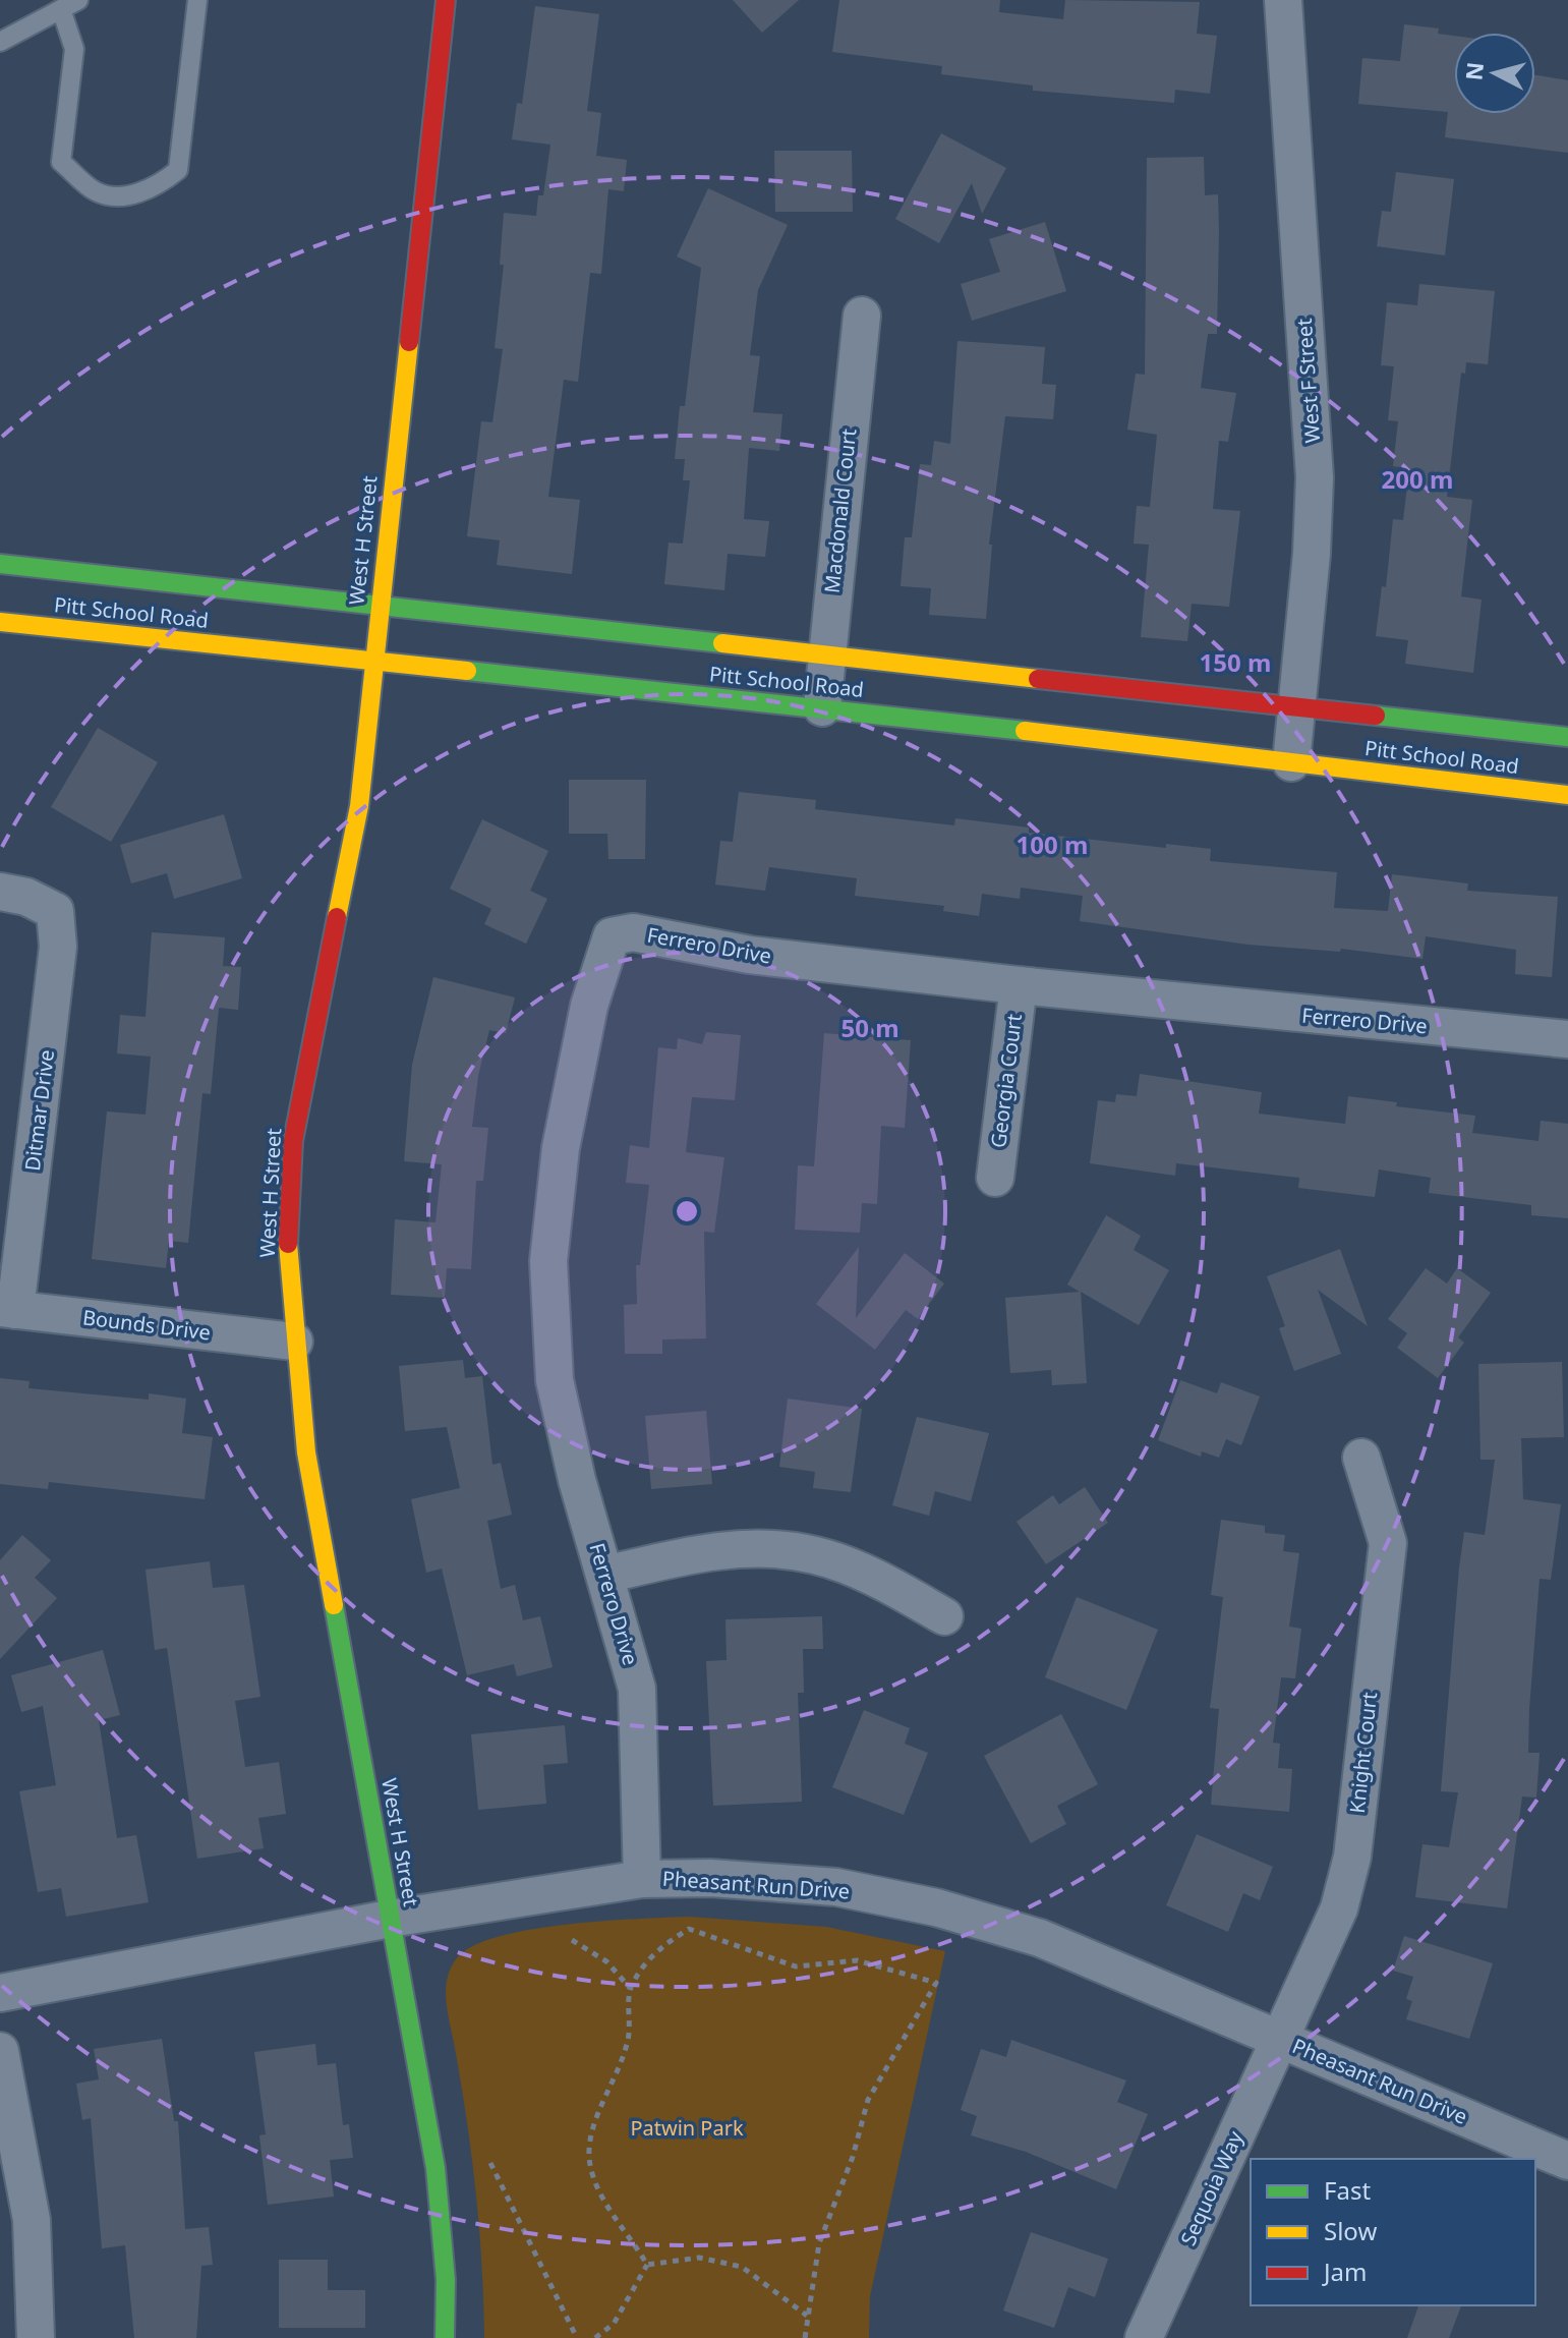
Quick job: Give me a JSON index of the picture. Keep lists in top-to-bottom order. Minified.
{"streets":{"main road":["West H Street","Pitt School Road"],"street":["West F Street","Macdonald Court","Ferrero Drive","Georgia Court","Ditmar Drive","Bounds Drive","Knight Court","Pheasant Run Drive","Sequoia Way"]},"crossings":[["West F Street","Pitt School Road"],["Macdonald Court","Pitt School Road"],["West H Street","Pitt School Road"],["West H Street","Bounds Drive"],["West H Street","Pheasant Run Drive"],["Ferrero Drive","Georgia Court"],["Ferrero Drive","Pheasant Run Drive"],["Ditmar Drive","Bounds Drive"],["Knight Court","Pheasant Run Drive"],["Knight Court","Sequoia Way"],["Pheasant Run Drive","Sequoia Way"]],"parks":["Patwin Park"],"legend":["Fast","Slow","Jam"],"north":"left","rings":["200 m","150 m","100 m","50 m"]}
